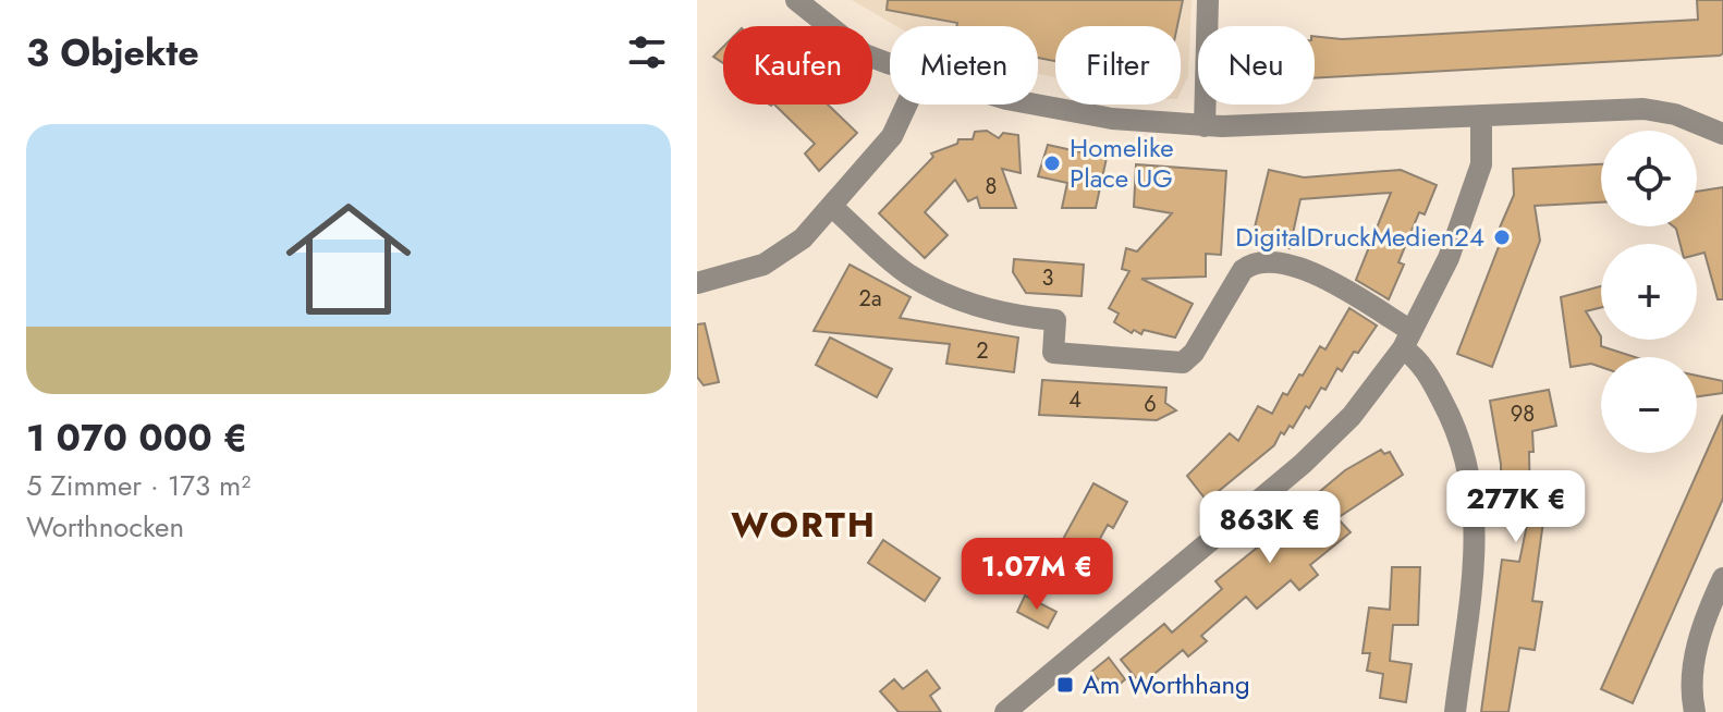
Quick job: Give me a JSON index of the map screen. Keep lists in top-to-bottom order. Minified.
{"districts":["WORTH"],"places":{"other":["Homelike Place UG","DigitalDruckMedien24"],"transit":["Am Worthhang"]},"house_numbers":["8","3","2a","2","4","6","98"],"page":{"heading":"3 Objekte","chip":["Kaufen","Mieten","Filter","Neu"],"list":[{"name":"1 070 000 €","note":"5 Zimmer · 173 m² · Worthnocken"}],"map_buttons":["+","−"],"price":["277K €","863K €","1.07M €"]}}
